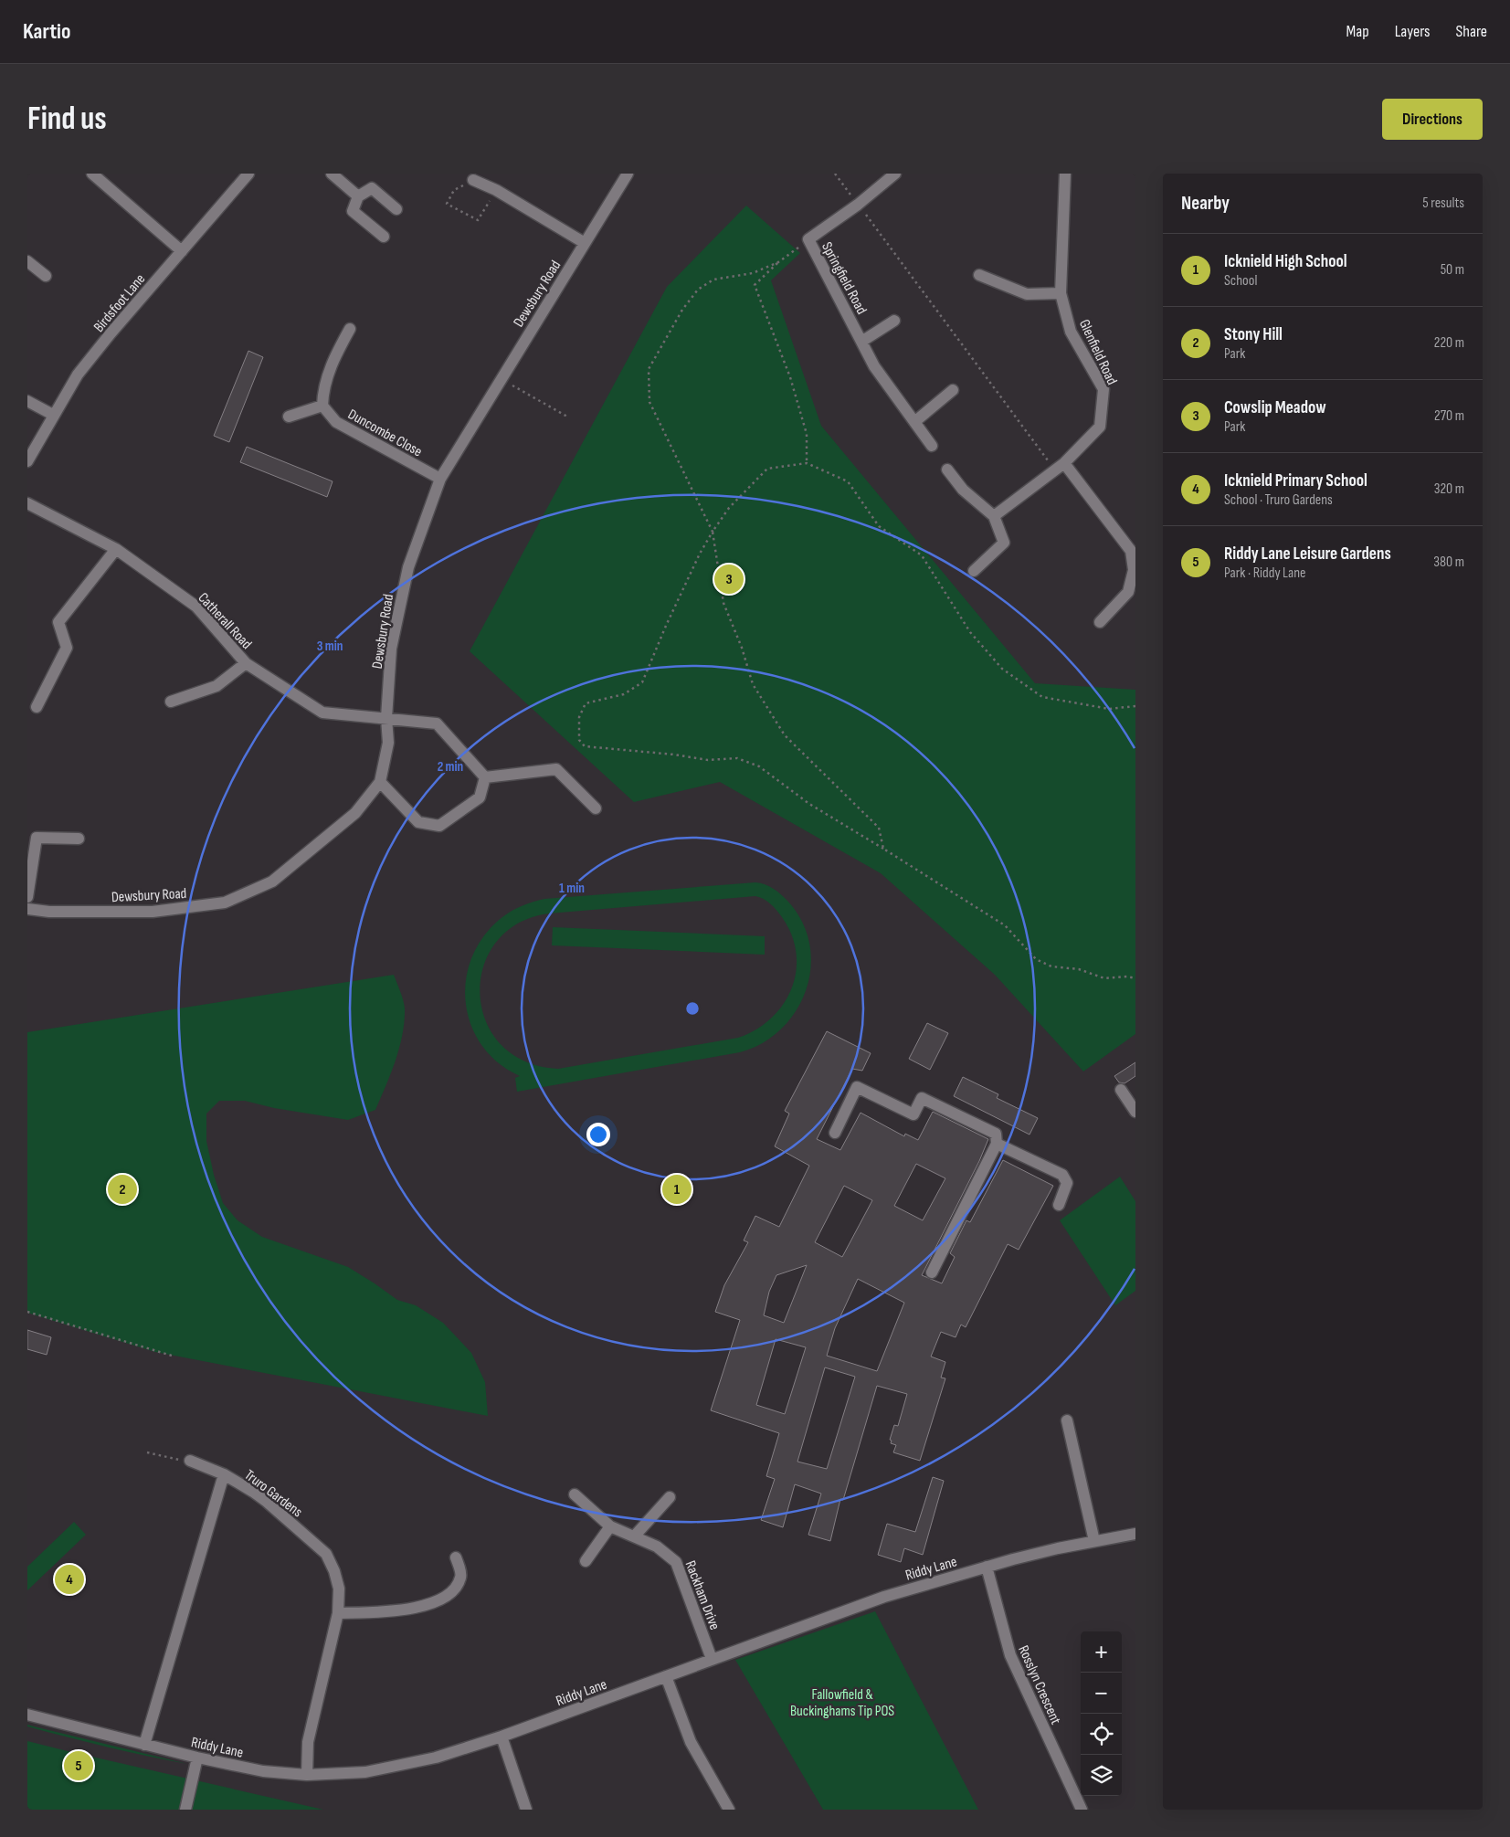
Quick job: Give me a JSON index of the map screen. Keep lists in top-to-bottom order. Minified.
{"streets":{"street":["Springfield Road","Dewsbury Road","Birdsfoot Lane","Glenfield Road","Duncombe Close","Catherall Road","Truro Gardens","Riddy Lane","Rackham Drive","Rosslyn Crescent"]},"crossings":[["Dewsbury Road","Duncombe Close"],["Dewsbury Road","Catherall Road"],["Truro Gardens","Riddy Lane"],["Riddy Lane","Rackham Drive"],["Riddy Lane","Rosslyn Crescent"]],"parks":["Fallowfield & Buckinghams Tip POS"],"page":{"header":"Kartio","nav":["Map","Layers","Share"],"buttons":"Directions","title":"Find us","heading":["Nearby","5 results"],"list":[{"mark":"1","name":"Icknield High School","note":"School","value":"50 m"},{"mark":"2","name":"Stony Hill","note":"Park","value":"220 m"},{"mark":"3","name":"Cowslip Meadow","note":"Park","value":"270 m"},{"mark":"4","name":"Icknield Primary School","note":"School · Truro Gardens","value":"320 m"},{"mark":"5","name":"Riddy Lane Leisure Gardens","note":"Park · Riddy Lane","value":"380 m"}],"pins":["3","1","2","4","5"],"map_buttons":["+","−"]},"rings":["3 min","2 min","1 min"]}
